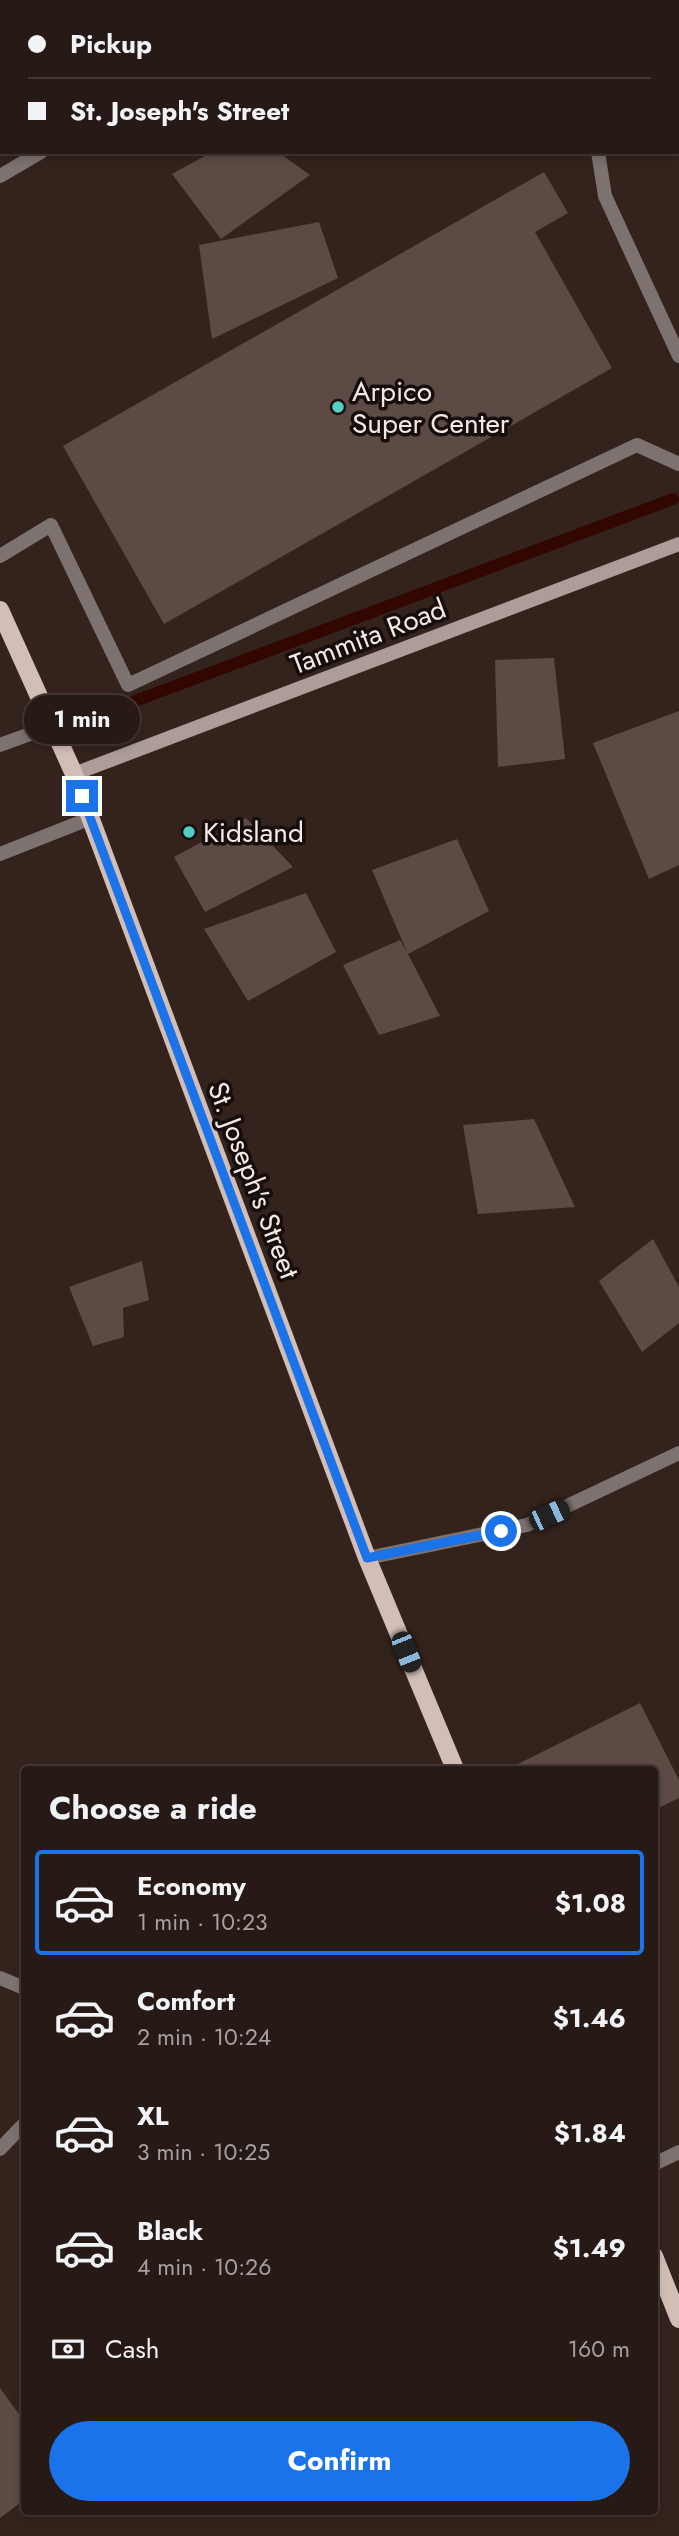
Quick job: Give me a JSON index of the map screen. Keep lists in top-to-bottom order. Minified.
{"streets":{"main road":["St. Joseph's Street"],"street":["Tammita Road"]},"crossings":[["Tammita Road","St. Joseph's Street"]],"places":["Arpico Super Center","Kidsland"],"page":{"banner":["Pickup","St. Joseph's Street"],"bubble":"1 min","heading":"Choose a ride","list":[{"name":"Economy","note":"1 min · 10:23","value":"$1.08"},{"name":"Comfort","note":"2 min · 10:24","value":"$1.46"},{"name":"XL","note":"3 min · 10:25","value":"$1.84"},{"name":"Black","note":"4 min · 10:26","value":"$1.49"}],"pay":["Cash","160 m"],"buttons":"Confirm"}}
